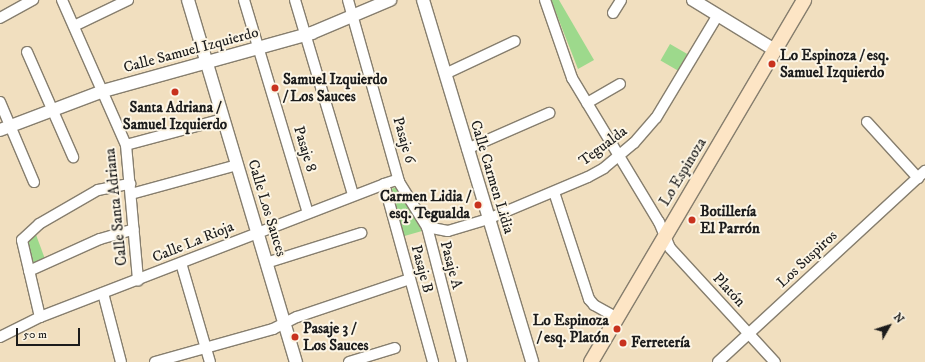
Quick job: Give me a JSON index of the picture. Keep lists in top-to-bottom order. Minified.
{"streets":{"main road":["Lo Espinoza"],"street":["Calle Samuel Izquierdo","Pasaje 6","Tegualda","Pasaje 8","Calle Carmen Lidia","Calle Santa Adriana","Calle Los Sauces","Calle La Rioja","Los Suspiros","Pasaje A","Pasaje B","Platón"]},"crossings":[["Calle Samuel Izquierdo","Pasaje 6"],["Calle Samuel Izquierdo","Pasaje 8"],["Calle Samuel Izquierdo","Calle Santa Adriana"],["Calle Samuel Izquierdo","Calle Los Sauces"],["Pasaje 6","Calle La Rioja"],["Pasaje 6","Pasaje A"],["Tegualda","Calle Carmen Lidia"],["Tegualda","Pasaje A"],["Tegualda","Platón"],["Pasaje 8","Calle La Rioja"],["Lo Espinoza","Platón"],["Calle Santa Adriana","Calle La Rioja"],["Calle Los Sauces","Calle La Rioja"],["Calle La Rioja","Pasaje A"],["Calle La Rioja","Pasaje B"],["Los Suspiros","Platón"]],"places":["Lo Espinoza / esq. Samuel Izquierdo","Samuel Izquierdo / Los Sauces","Santa Adriana / Samuel Izquierdo","Carmen Lidia / esq. Tegualda","Botillería El Parrón","Lo Espinoza / esq. Platón","Pasaje 3 / Los Sauces","Ferretería"],"scale_bar":"50 m","north":"top right"}
